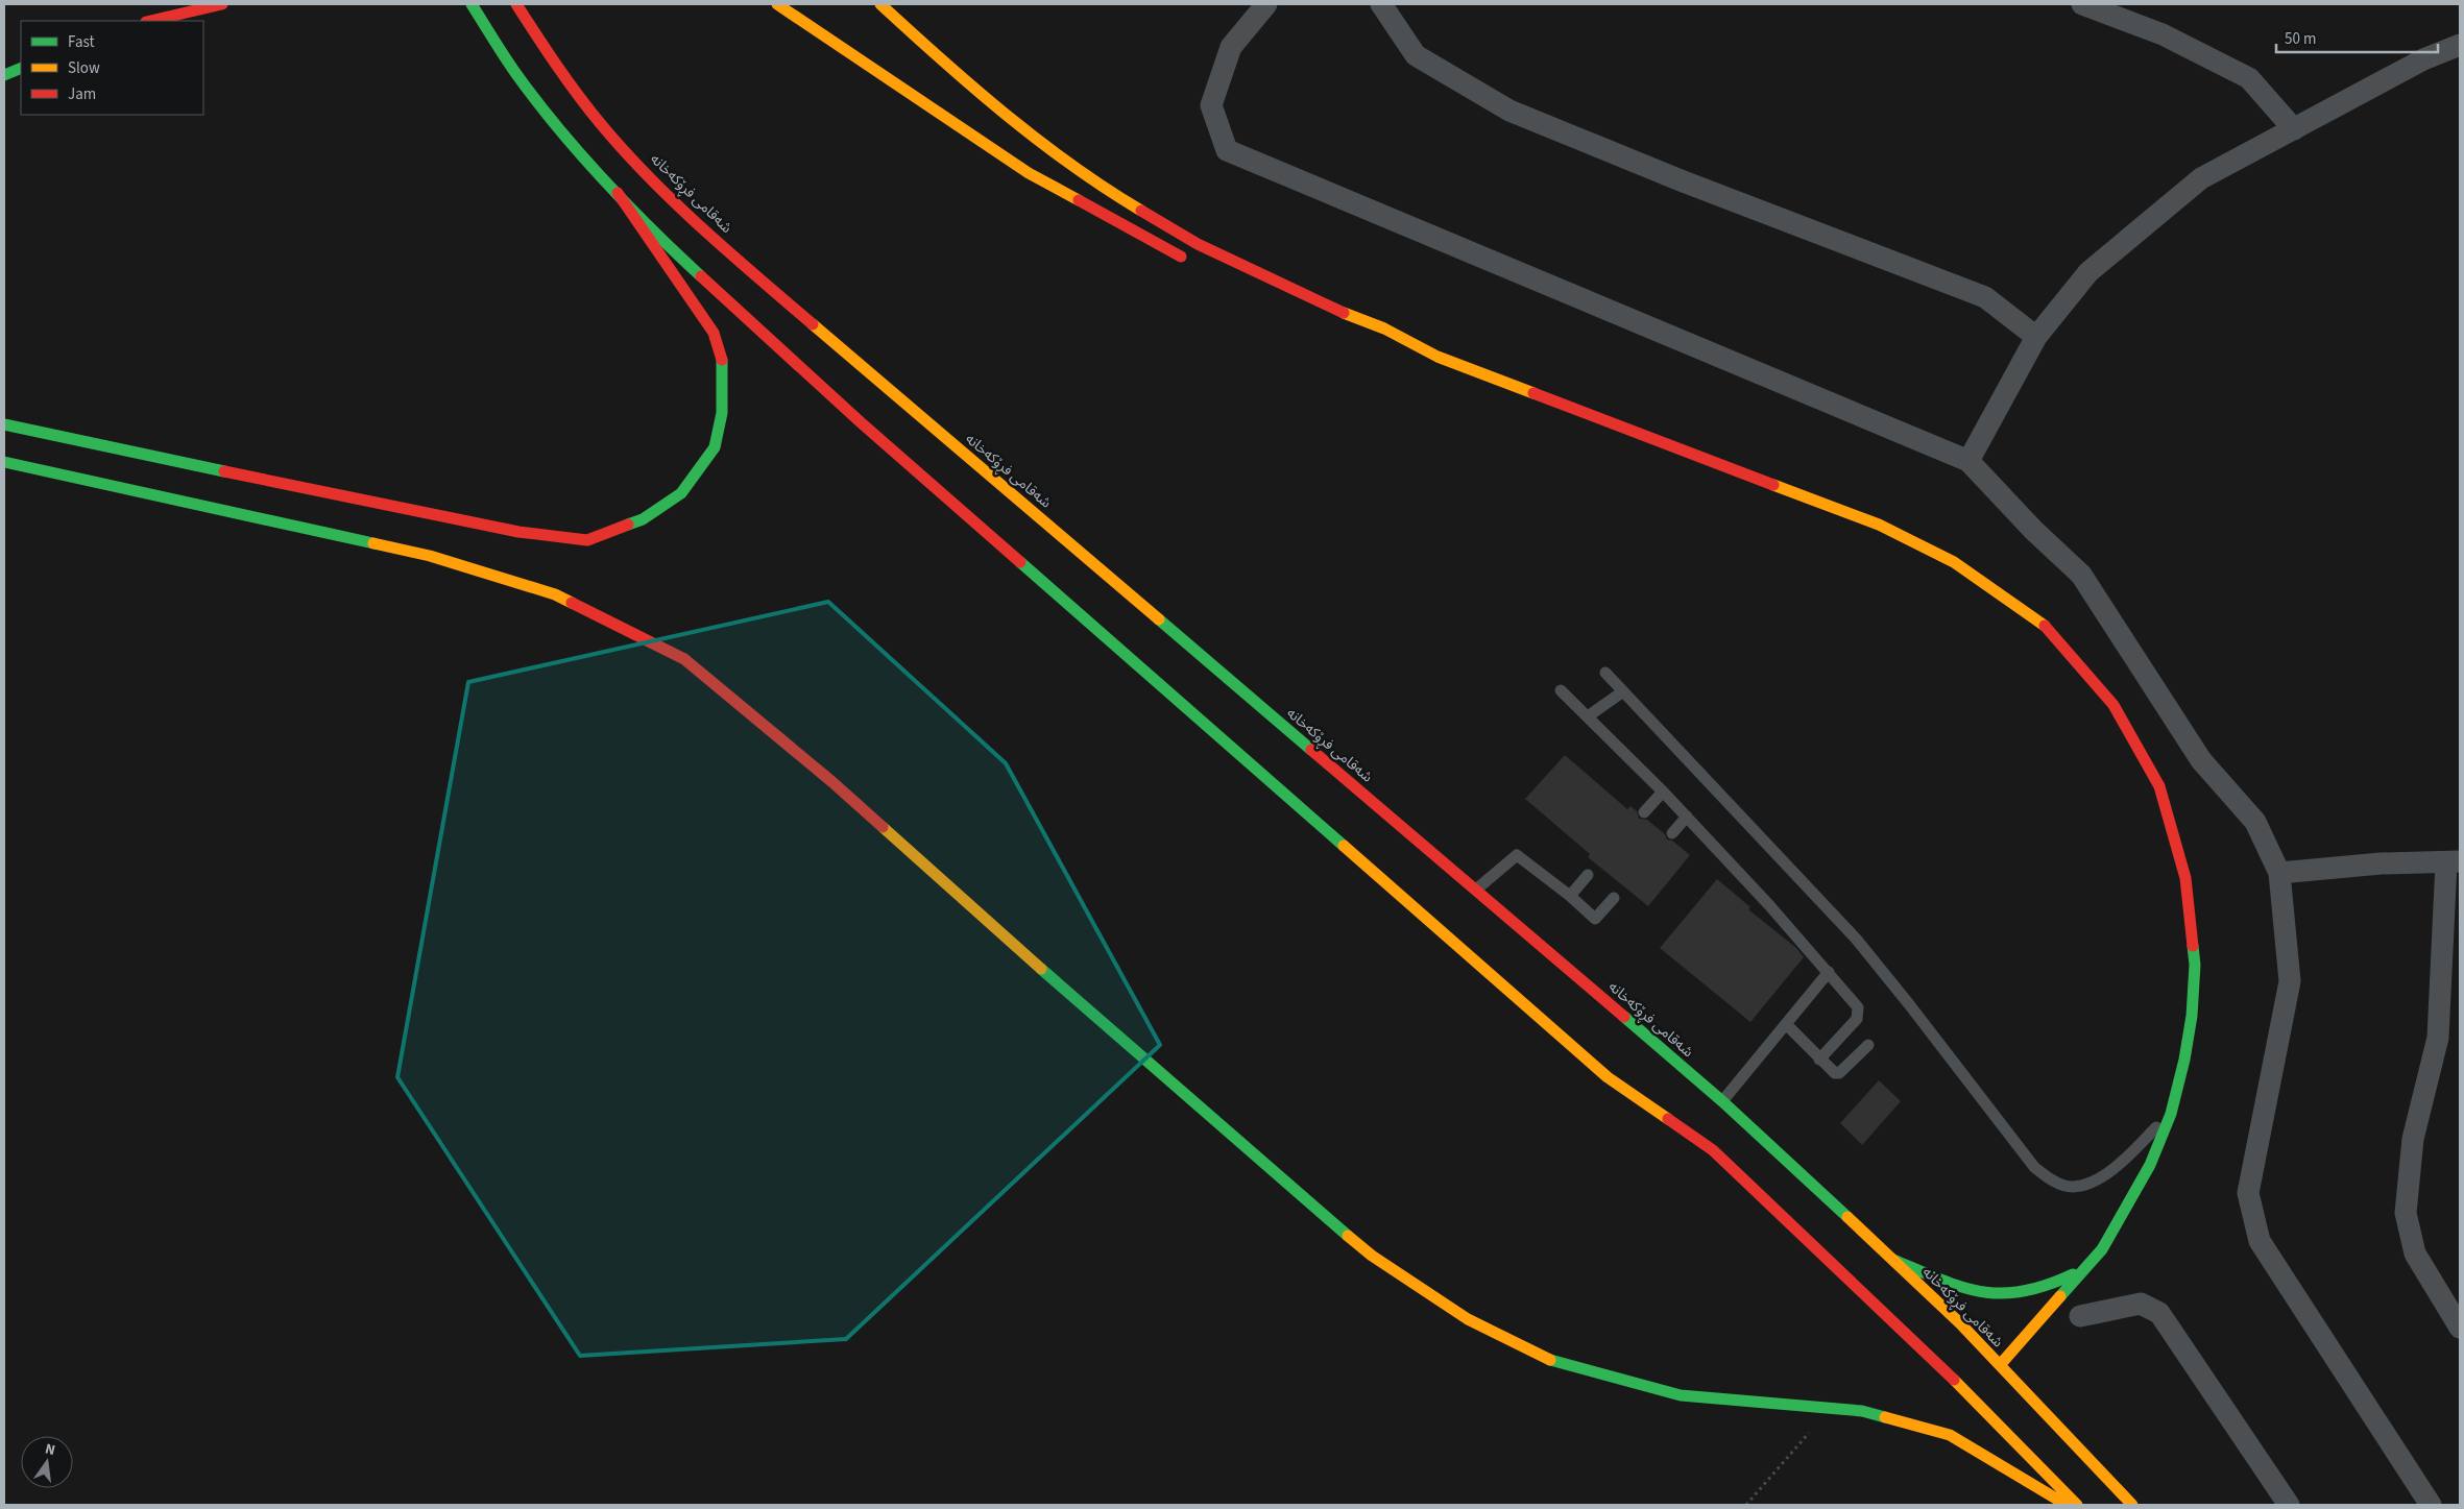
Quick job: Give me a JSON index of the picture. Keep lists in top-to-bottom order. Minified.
{"streets":{"main road":["شەقامی فڕۆکەخانە"]},"legend":["Fast","Slow","Jam"],"scale_bar":"50 m","north":"top"}
